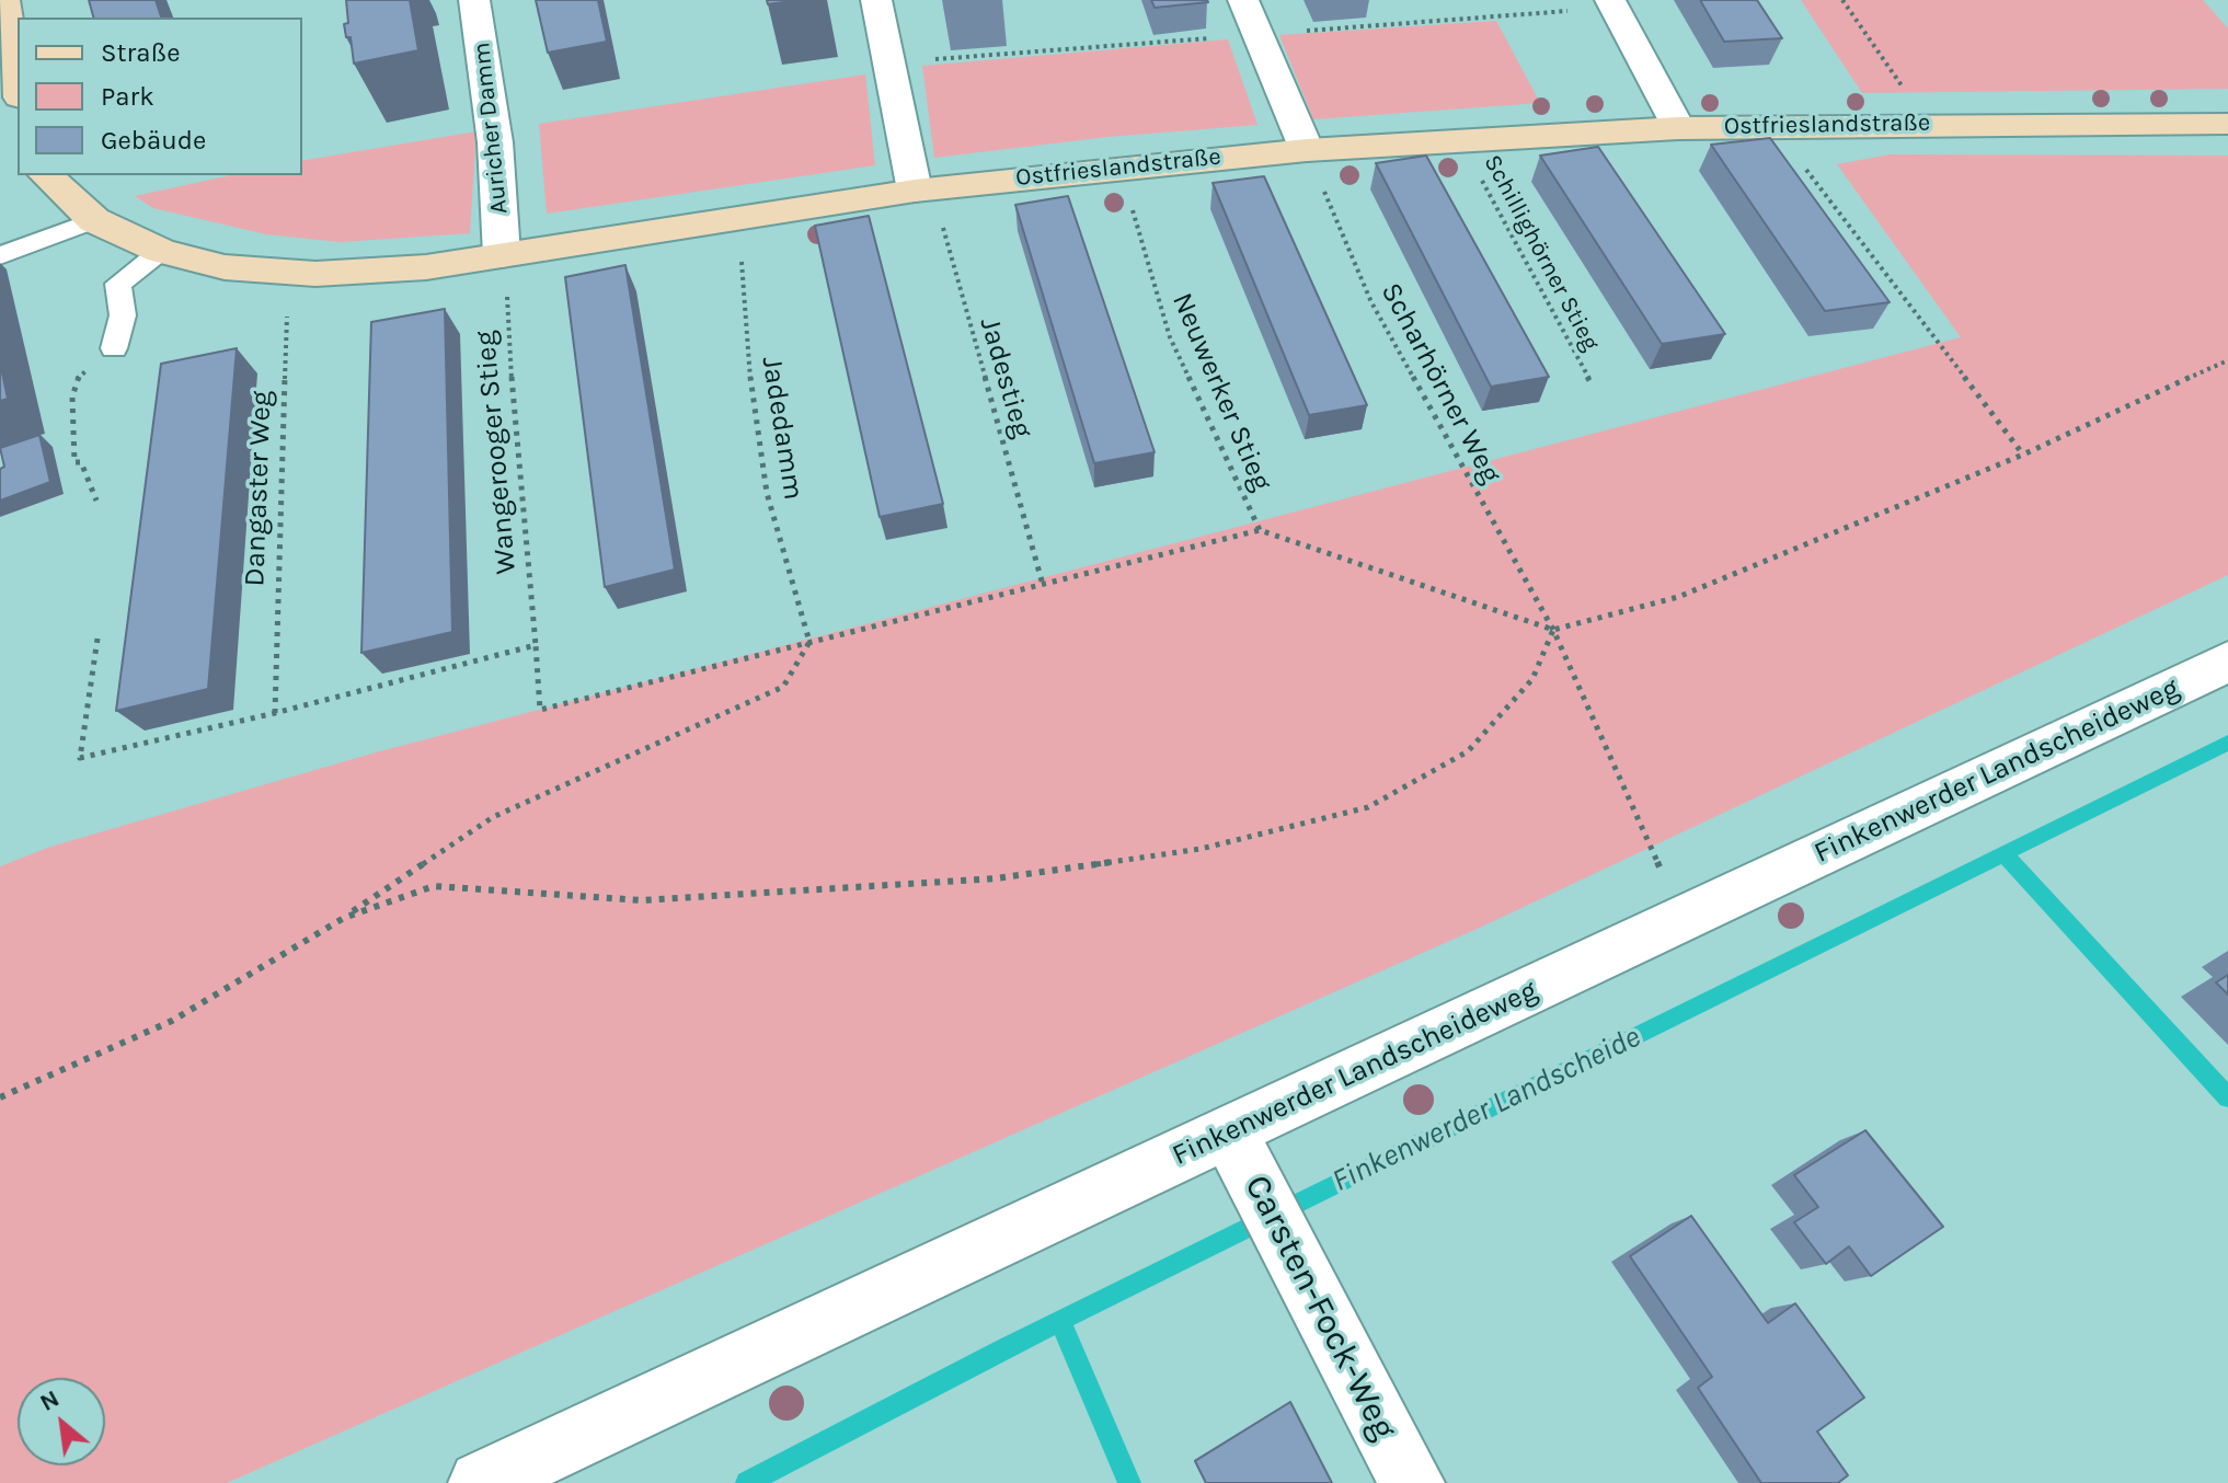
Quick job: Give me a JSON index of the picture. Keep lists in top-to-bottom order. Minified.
{"streets":{"street":["Ostfrieslandstraße","Auricher Damm","Finkenwerder Landscheideweg","Carsten-Fock-Weg"],"path":["Schillighörner Stieg","Jadestieg","Scharhörner Weg","Neuwerker Stieg","Jadedamm","Wangerooger Stieg","Dangaster Weg"]},"crossings":[["Ostfrieslandstraße","Auricher Damm"],["Ostfrieslandstraße","Schillighörner Stieg"],["Ostfrieslandstraße","Jadestieg"],["Ostfrieslandstraße","Scharhörner Weg"],["Ostfrieslandstraße","Neuwerker Stieg"],["Ostfrieslandstraße","Jadedamm"],["Ostfrieslandstraße","Wangerooger Stieg"],["Ostfrieslandstraße","Dangaster Weg"],["Auricher Damm","Wangerooger Stieg"],["Jadedamm","Wangerooger Stieg"],["Finkenwerder Landscheideweg","Carsten-Fock-Weg"]],"water":["Finkenwerder Landscheide"],"legend":["Straße","Park","Gebäude"],"north":"top left"}
